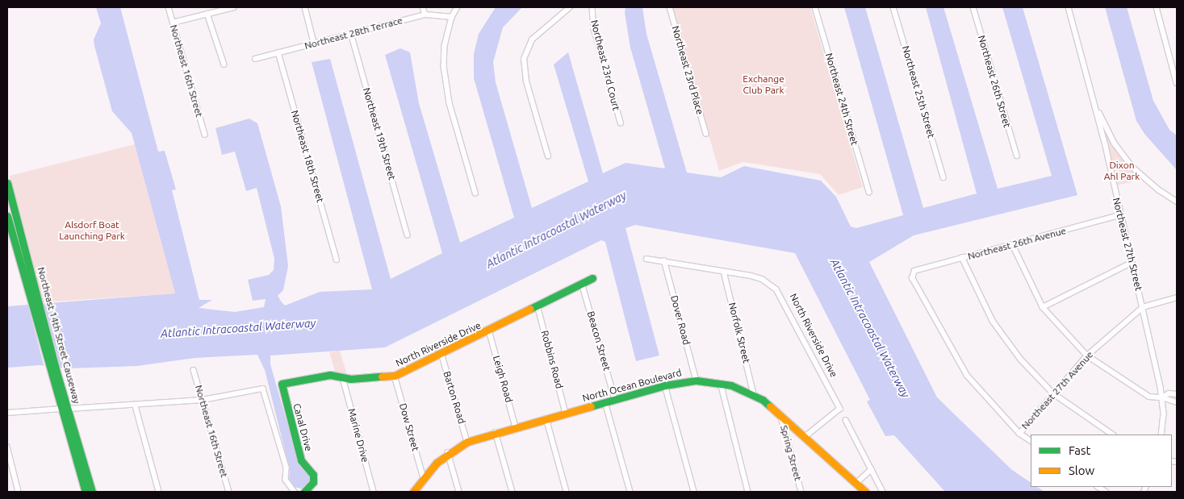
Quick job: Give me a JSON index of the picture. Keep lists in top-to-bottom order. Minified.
{"streets":{"main road":["Northeast 14th Street Causeway","North Riverside Drive","North Ocean Boulevard","Canal Drive"],"street":["Northeast 28th Terrace","Northeast 23rd Court","Northeast 23rd Place","Northeast 16th Street","Northeast 26th Street","Northeast 25th Street","Northeast 24th Street","Northeast 19th Street","Northeast 18th Street","Northeast 26th Avenue","Northeast 27th Street","Dover Road","Norfolk Street","Beacon Street","Robbins Road","Leigh Road","Northeast 27th Avenue","Barton Road","Dow Street","Marine Drive","Spring Street"]},"crossings":[["Northeast 28th Terrace","Northeast 19th Street"],["Northeast 28th Terrace","Northeast 18th Street"],["Northeast 26th Avenue","Northeast 27th Street"],["Northeast 26th Avenue","Northeast 27th Avenue"],["Northeast 27th Street","Northeast 27th Avenue"],["Dover Road","North Riverside Drive"],["Dover Road","North Ocean Boulevard"],["Norfolk Street","North Riverside Drive"],["Norfolk Street","North Ocean Boulevard"],["North Riverside Drive","Beacon Street"],["North Riverside Drive","Robbins Road"],["North Riverside Drive","Leigh Road"],["North Riverside Drive","North Ocean Boulevard"],["North Riverside Drive","Barton Road"],["North Riverside Drive","Canal Drive"],["North Riverside Drive","Dow Street"],["North Riverside Drive","Marine Drive"],["Beacon Street","North Ocean Boulevard"],["Robbins Road","North Ocean Boulevard"],["Leigh Road","North Ocean Boulevard"],["North Ocean Boulevard","Barton Road"],["North Ocean Boulevard","Dow Street"],["North Ocean Boulevard","Spring Street"]],"water":["Atlantic Intracoastal Waterway"],"parks":["Exchange Club Park","Dixon Ahl Park","Alsdorf Boat Launching Park"],"legend":["Fast","Slow"]}
